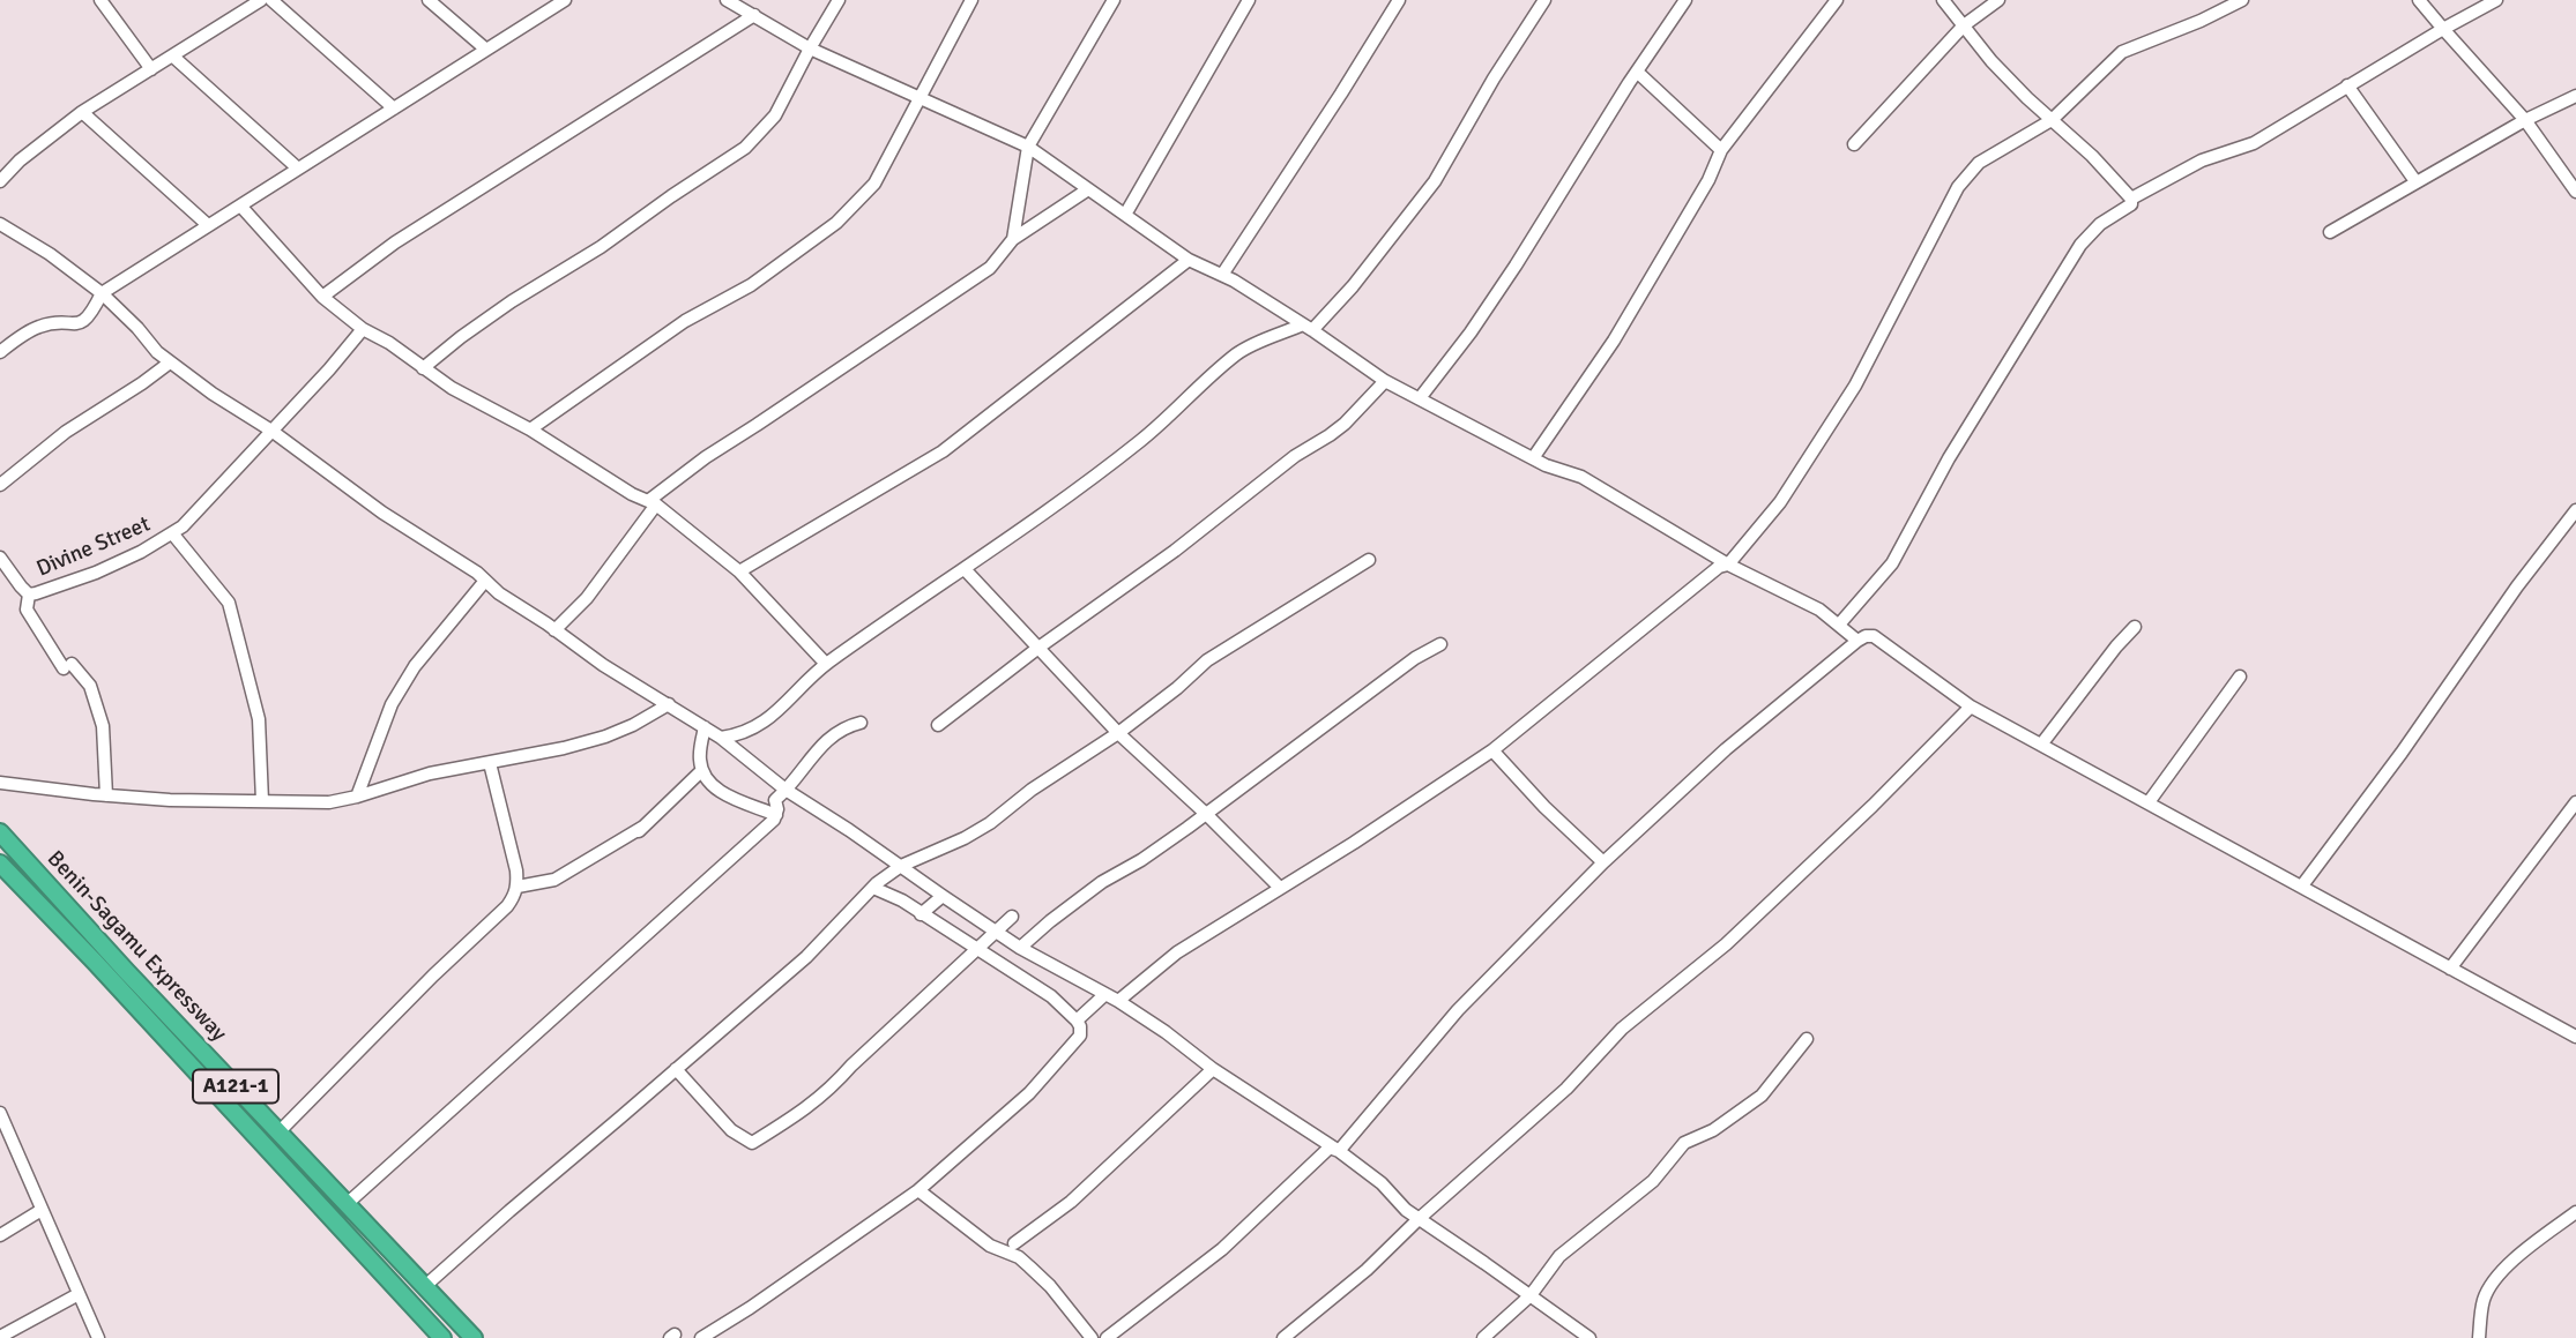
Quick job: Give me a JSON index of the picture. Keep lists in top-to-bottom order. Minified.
{"streets":{"highway":["Benin-Sagamu Expressway","A121-1"],"street":["Divine Street"]}}
